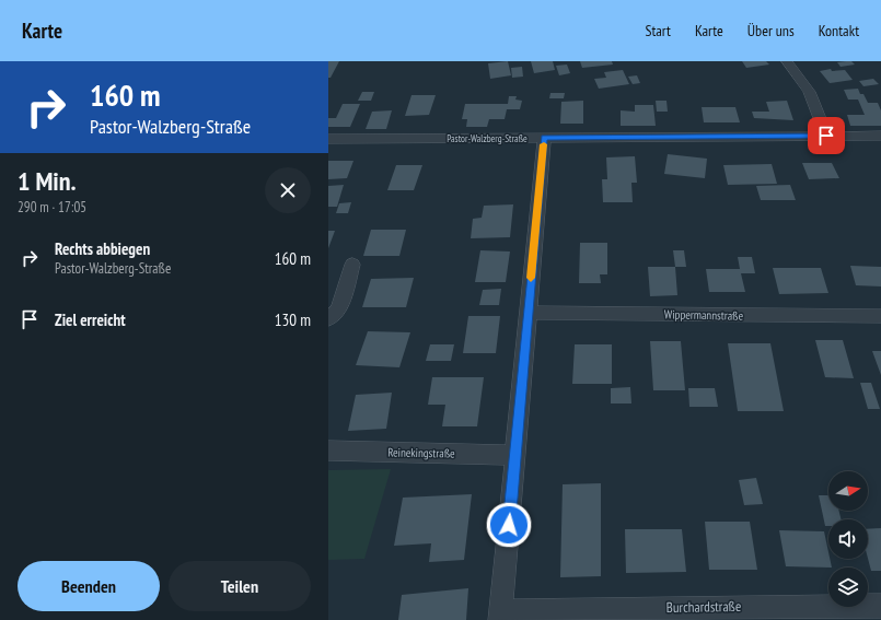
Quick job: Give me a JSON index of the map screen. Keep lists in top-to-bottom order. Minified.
{"streets":{"street":["Pastor-Walzberg-Straße","Wippermannstraße","Reinekingstraße","Burchardstraße"]},"north":"right","page":{"header":"Karte","nav":["Start","Karte","Über uns","Kontakt"],"turn":["160 m","Pastor-Walzberg-Straße"],"heading":["1 Min.","290 m · 17:05"],"list":[{"name":"Rechts abbiegen","note":"Pastor-Walzberg-Straße","value":"160 m"},{"name":"Ziel erreicht","value":"130 m"}],"buttons":["Beenden","Teilen"]}}
